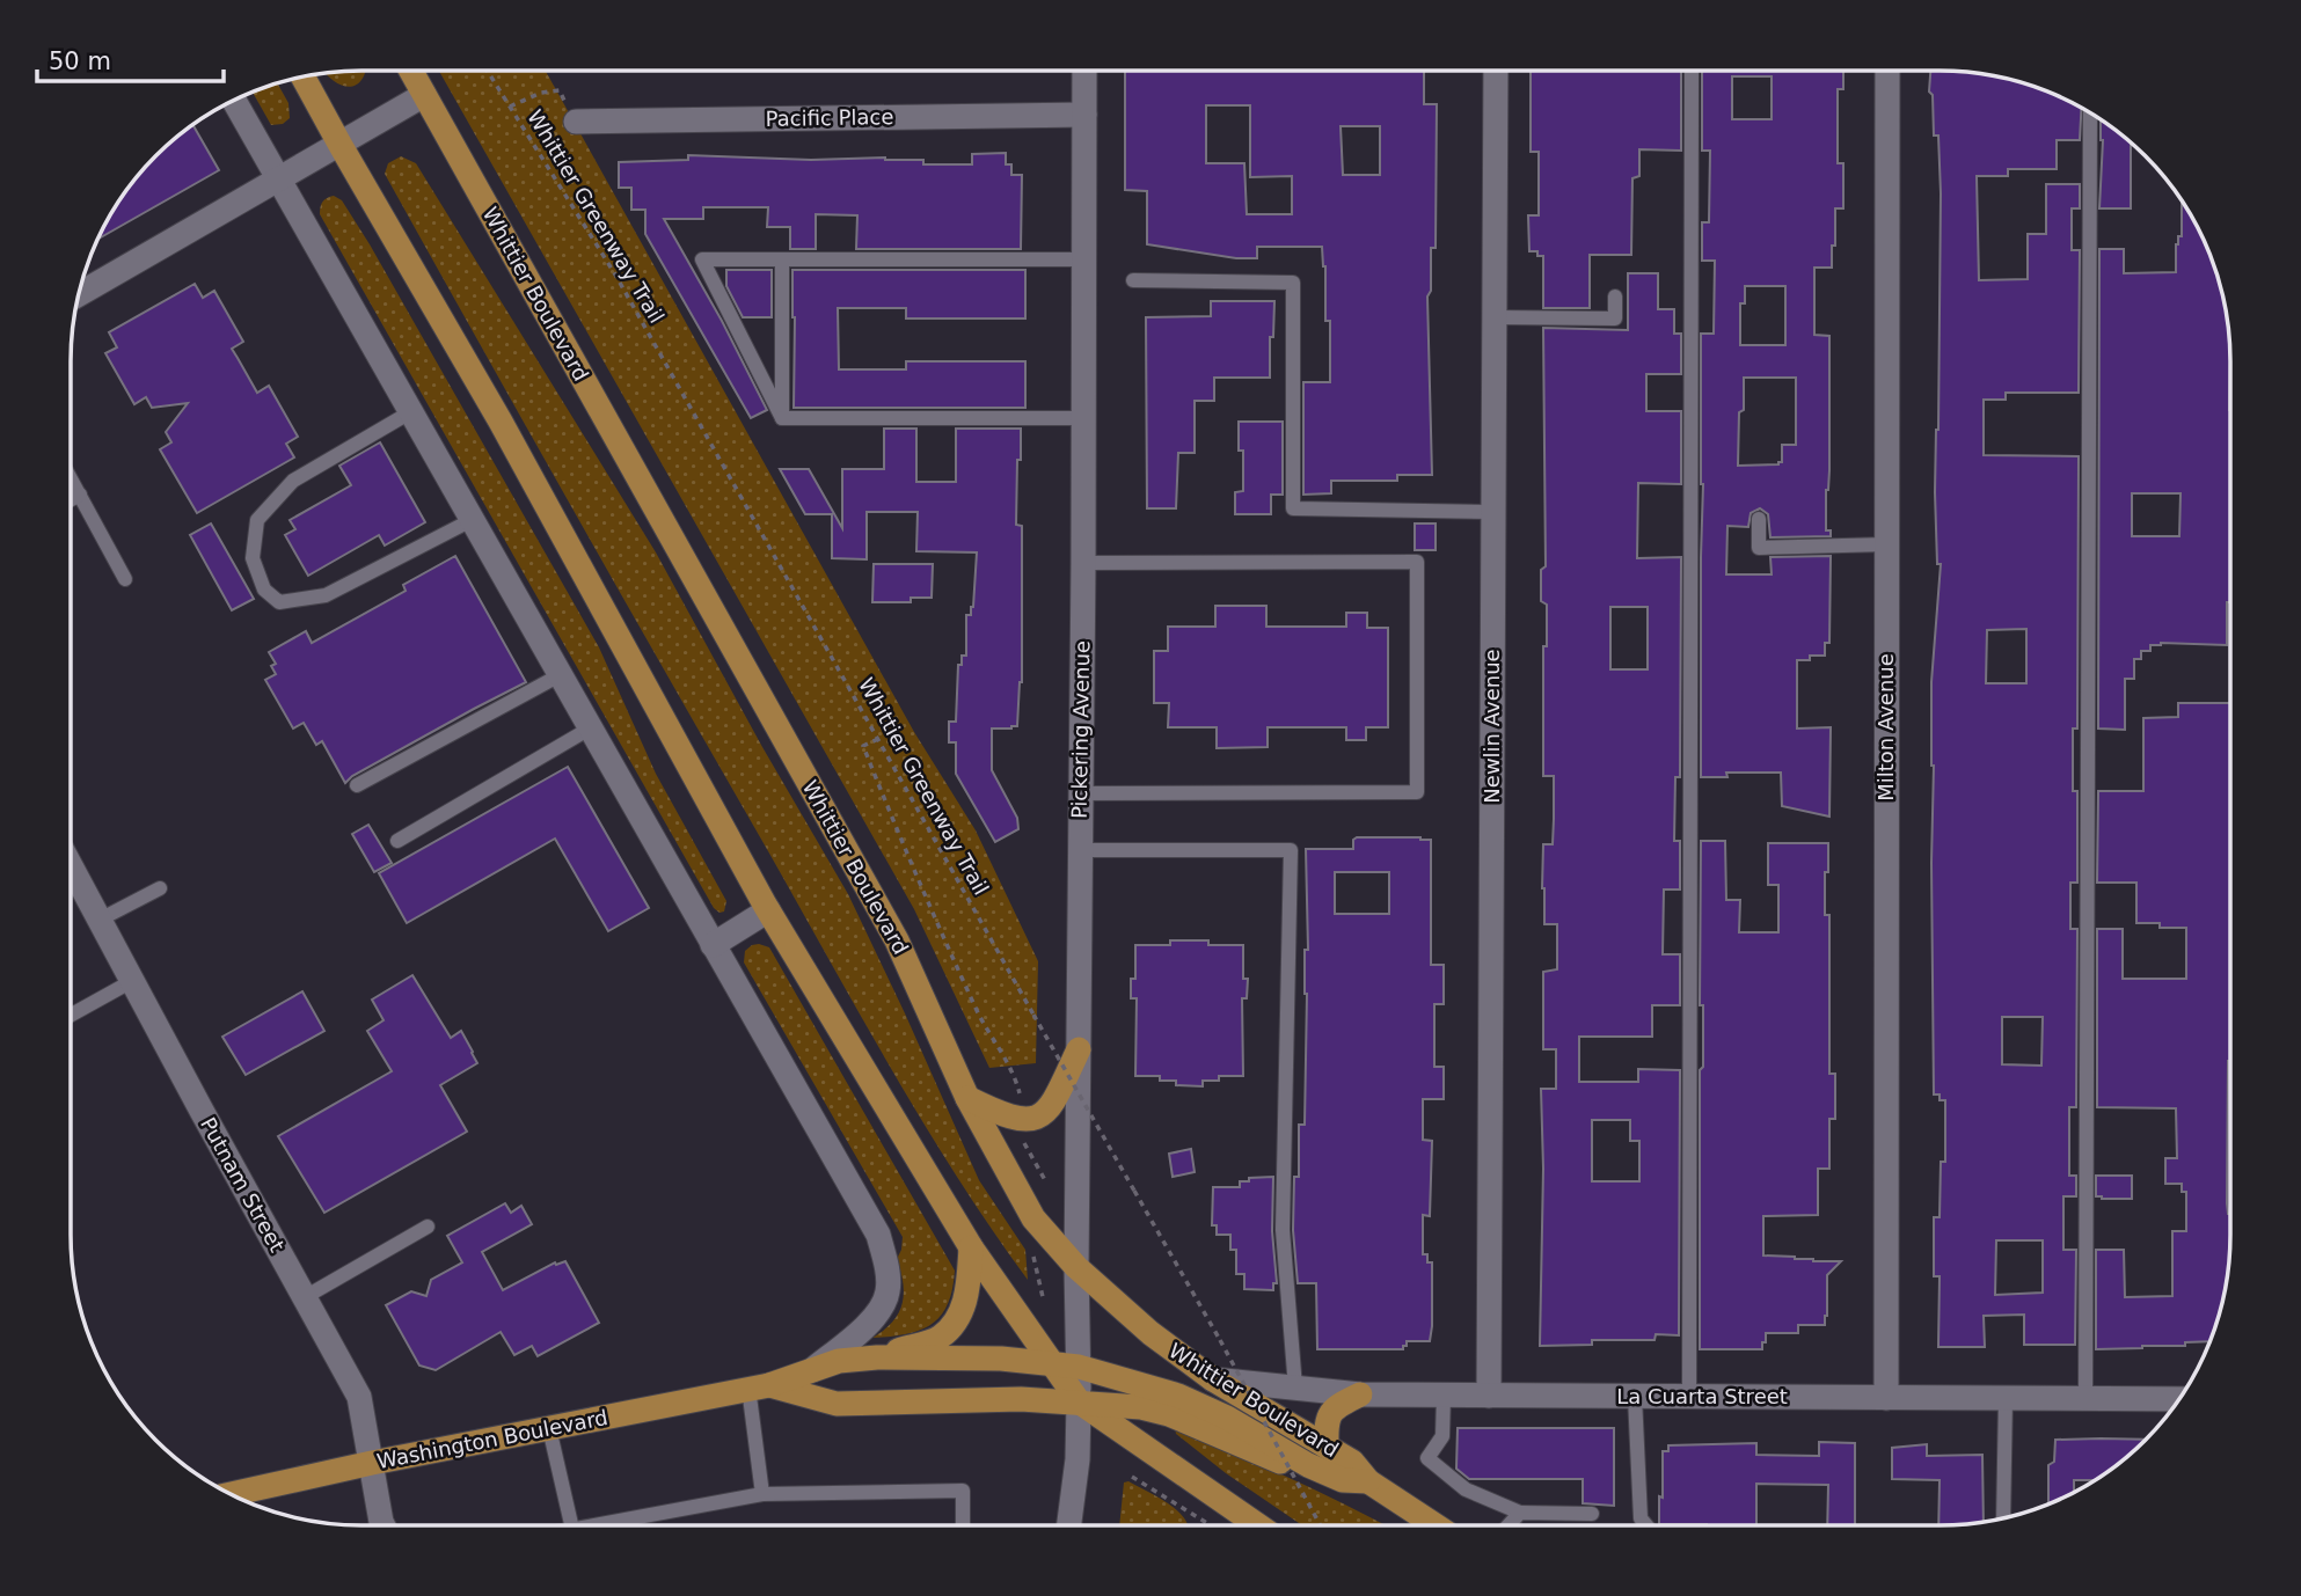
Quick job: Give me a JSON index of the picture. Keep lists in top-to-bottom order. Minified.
{"streets":{"main road":["Whittier Boulevard","Washington Boulevard"],"street":["Pacific Place","Newlin Avenue","Milton Avenue","Pickering Avenue","Putnam Street","La Cuarta Street"],"path":["Whittier Greenway Trail"]},"crossings":[["Pacific Place","Pickering Avenue"],["Whittier Boulevard","Pickering Avenue"],["Whittier Boulevard","La Cuarta Street"],["Whittier Boulevard","Washington Boulevard"],["Newlin Avenue","La Cuarta Street"],["Milton Avenue","La Cuarta Street"],["Pickering Avenue","Washington Boulevard"],["Putnam Street","Washington Boulevard"]],"scale_bar":"50 m"}
